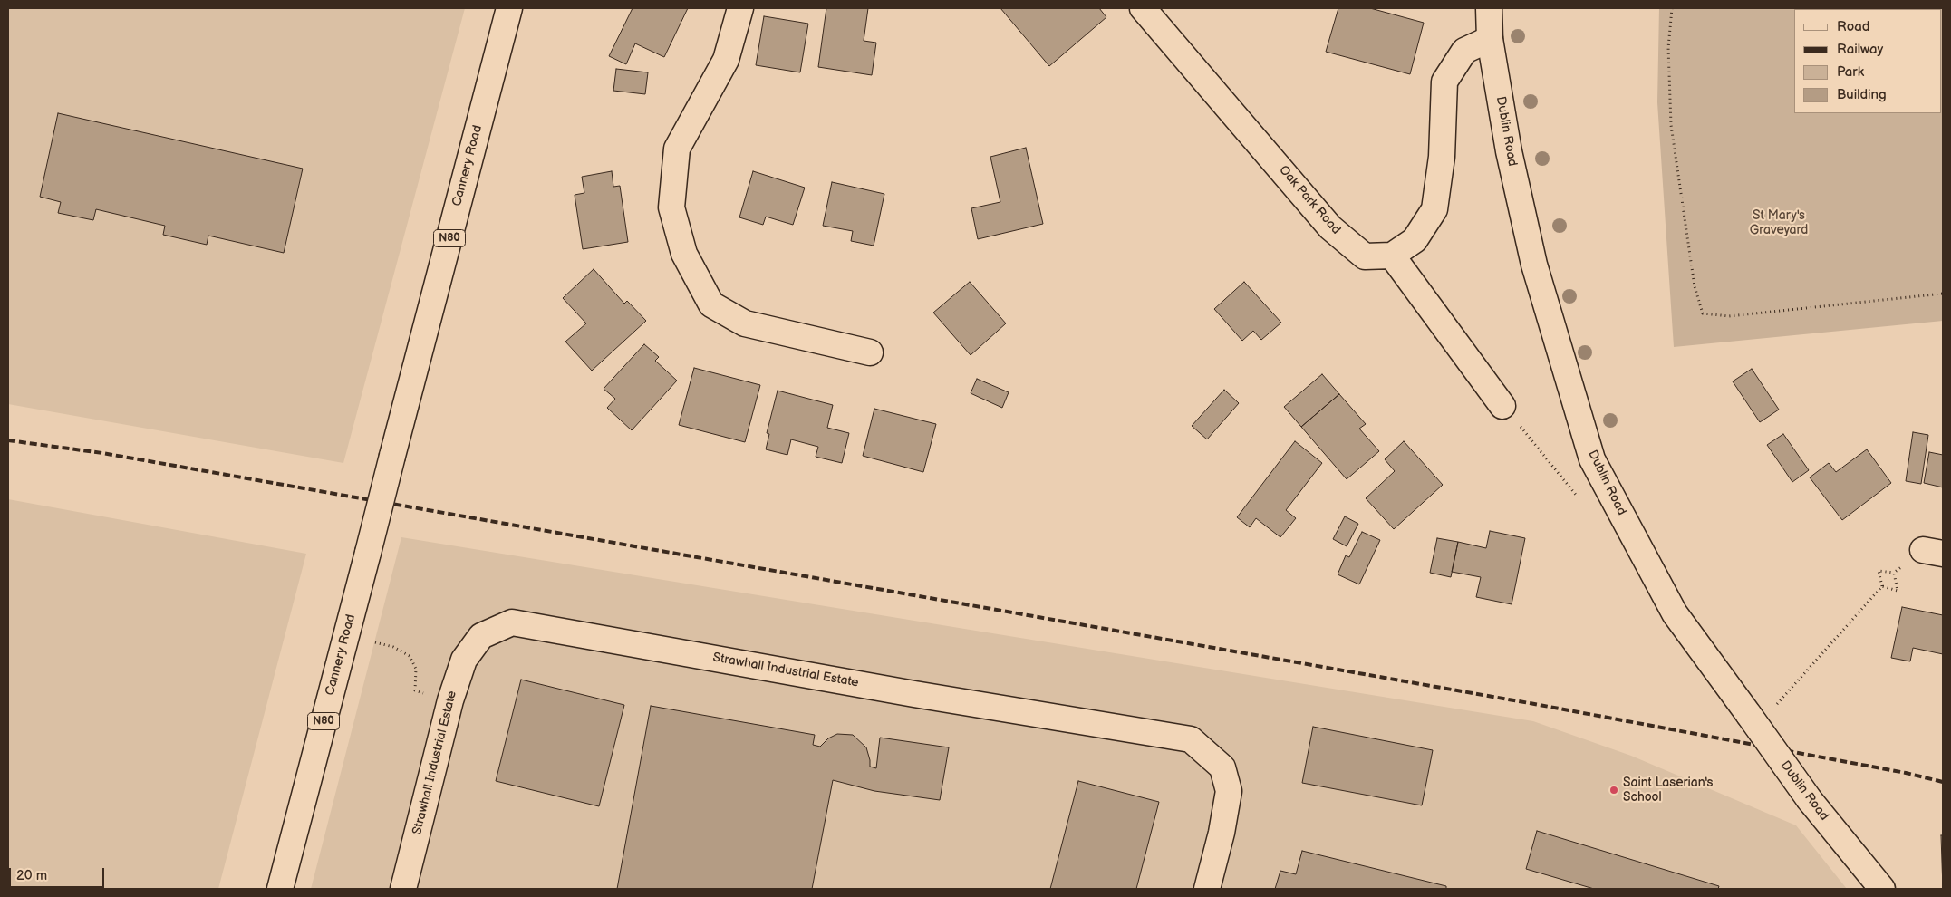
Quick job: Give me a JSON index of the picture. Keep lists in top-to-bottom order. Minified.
{"streets":{"street":["Dublin Road","Cannery Road","Oak Park Road","N80","Strawhall Industrial Estate"]},"parks":["St Mary's Graveyard"],"places":["Saint Laserian's School"],"legend":["Road","Railway","Park","Building"],"scale_bar":"20 m"}
